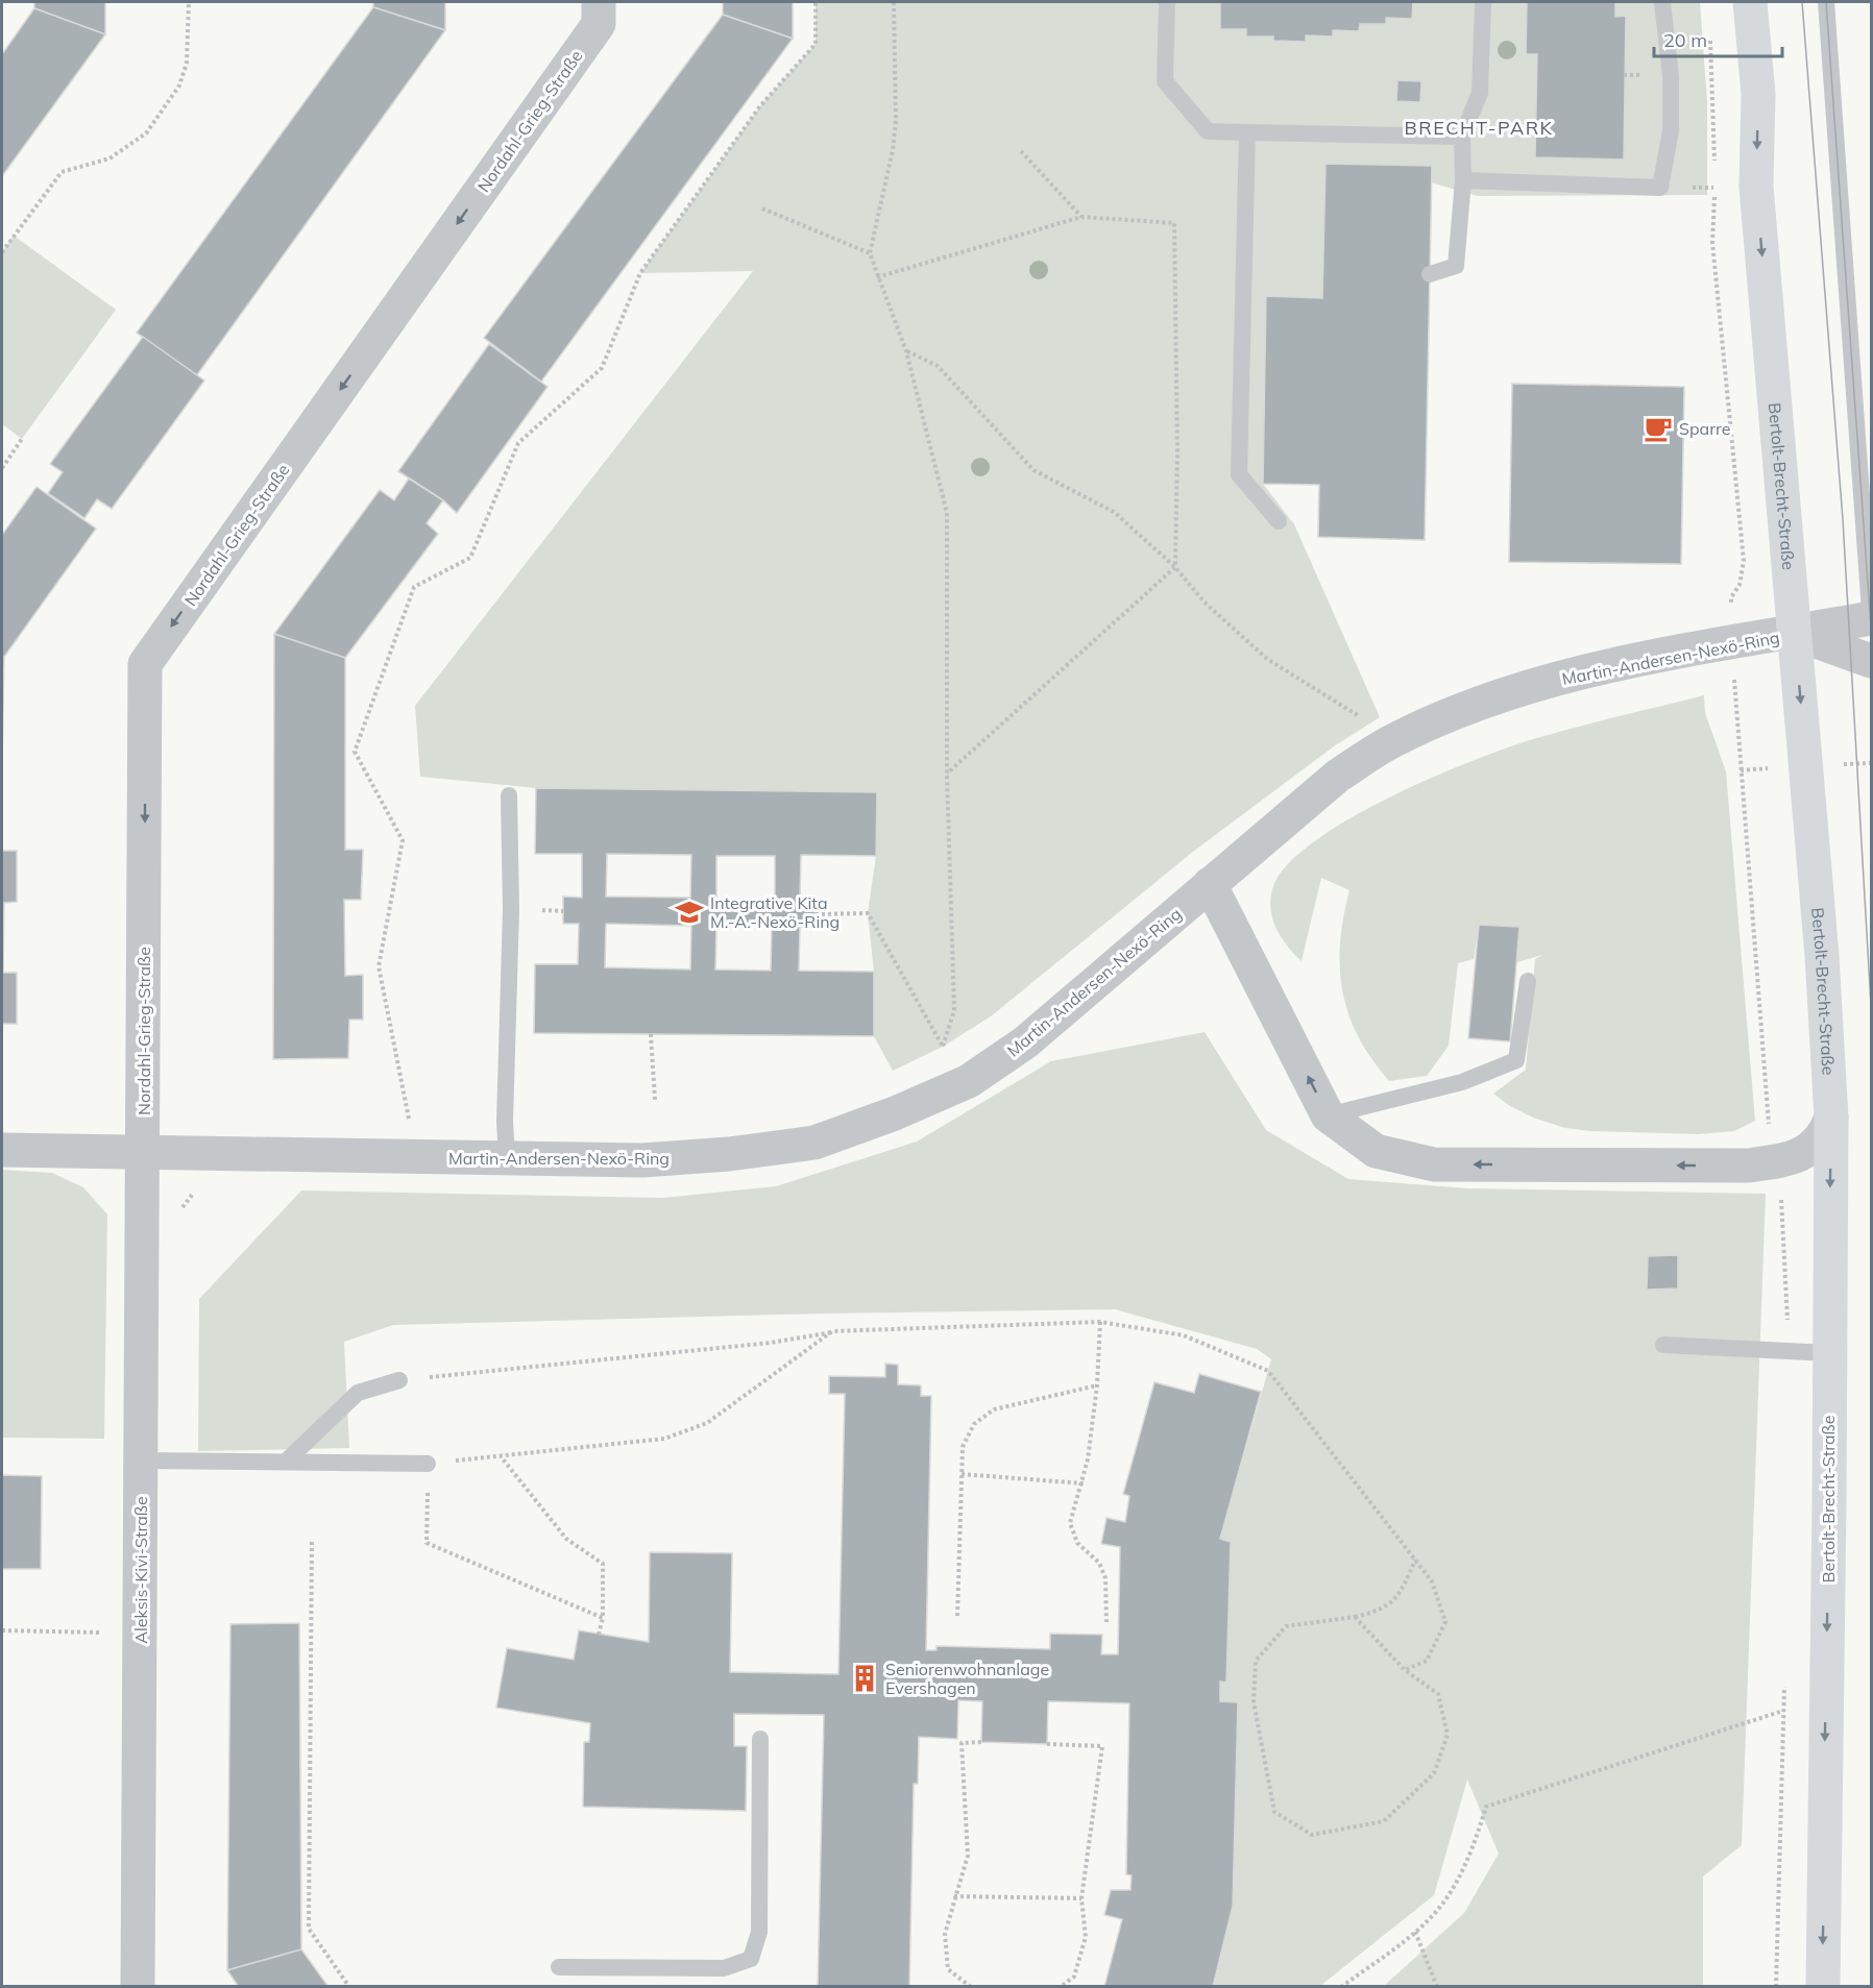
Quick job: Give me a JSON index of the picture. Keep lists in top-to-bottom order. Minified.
{"streets":{"main road":["Bertolt-Brecht-Straße"],"street":["Nordahl-Grieg-Straße","Martin-Andersen-Nexö-Ring","Aleksis-Kivi-Straße"]},"crossings":[["Nordahl-Grieg-Straße","Martin-Andersen-Nexö-Ring"],["Nordahl-Grieg-Straße","Aleksis-Kivi-Straße"],["Bertolt-Brecht-Straße","Martin-Andersen-Nexö-Ring"],["Martin-Andersen-Nexö-Ring","Aleksis-Kivi-Straße"]],"one_way":["Nordahl-Grieg-Straße","Bertolt-Brecht-Straße"],"districts":["BRECHT-PARK"],"places":{"cafe":["Sparre"],"school or university":["Integrative Kita M.-A.-Nexö-Ring"],"building":["Seniorenwohnanlage Evershagen"]},"scale_bar":"20 m"}
